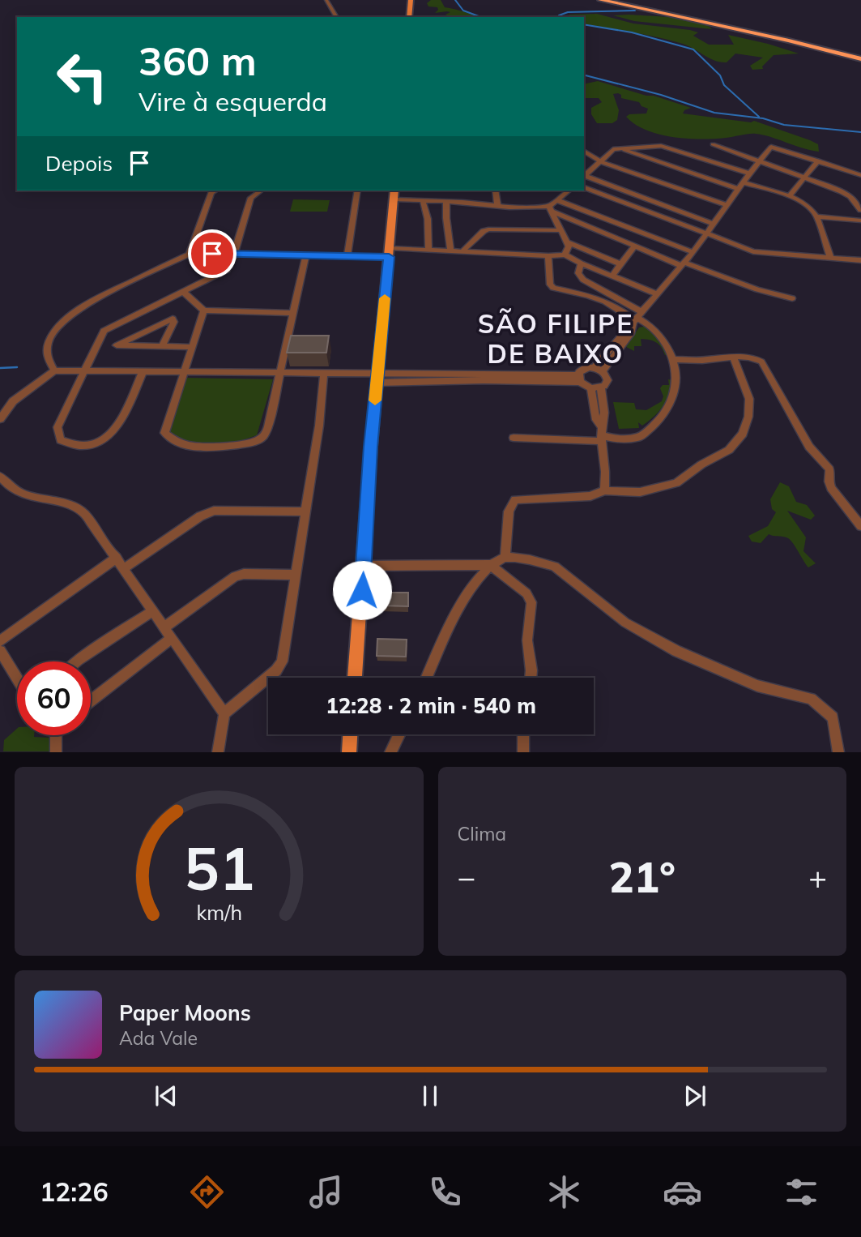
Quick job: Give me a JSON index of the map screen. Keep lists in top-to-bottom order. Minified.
{"districts":["SÃO FILIPE DE BAIXO"],"page":{"turn":["360 m","Vire à esquerda"],"then":"Depois","limit":"60","trip":"12:28 · 2 min · 540 m","tile":"Clima","heat":["−","21°","+"],"song":["Paper Moons","Ada Vale"],"tabs":"12:26","gauge":["51","km/h"]}}
